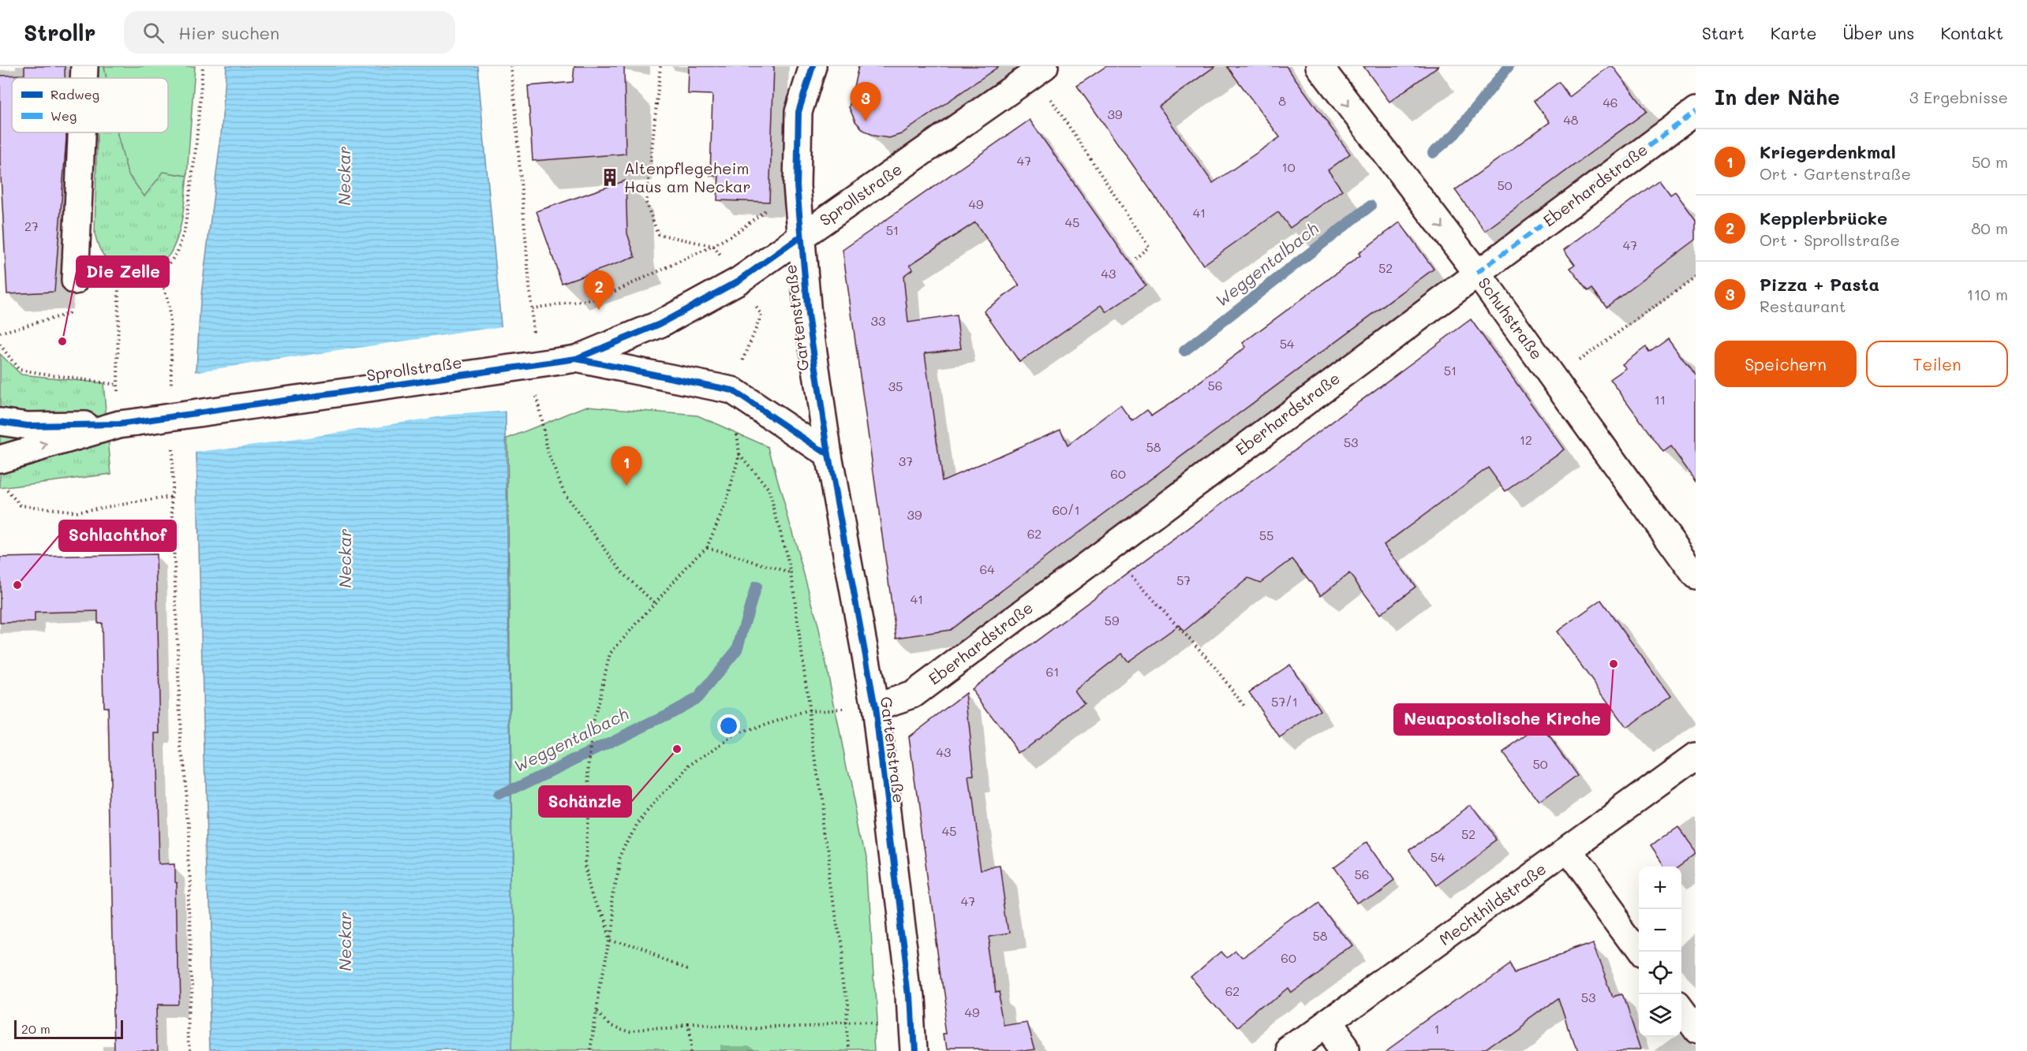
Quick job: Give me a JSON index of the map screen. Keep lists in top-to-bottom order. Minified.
{"streets":{"street":["Eberhardstraße","Sprollstraße","Gartenstraße","Schuhstraße","Mechthildstraße"]},"crossings":[["Eberhardstraße","Gartenstraße"],["Eberhardstraße","Schuhstraße"],["Sprollstraße","Gartenstraße"]],"one_way":["Schuhstraße"],"water":["Neckar","Weggentalbach"],"places":{"building":["Altenpflegeheim Haus am Neckar"],"other":["Die Zelle","Schlachthof","Neuapostolische Kirche","Schänzle"]},"house_numbers":["8","46","39","48","47","10","50","49","41","45","27","51","47","52","43","33","54","51","56","35","11","12","53","58","37","60","60/1","39","62","55","64","57","41","59","61","57/1","43","50","45","52","54","56","47","58","60","62","53","49","1"],"legend":["Radweg","Weg"],"scale_bar":"20 m","page":{"header":"Strollr","search":"Hier suchen","nav":["Start","Karte","Über uns","Kontakt"],"heading":["In der Nähe","3 Ergebnisse"],"pins":["3","2","1"],"list":[{"mark":"1","name":"Kriegerdenkmal","note":"Ort · Gartenstraße","value":"50 m"},{"mark":"2","name":"Kepplerbrücke","note":"Ort · Sprollstraße","value":"80 m"},{"mark":"3","name":"Pizza + Pasta","note":"Restaurant","value":"110 m"}],"buttons":["Speichern","Teilen"],"map_buttons":["+","−"],"scale":"20 m"}}
